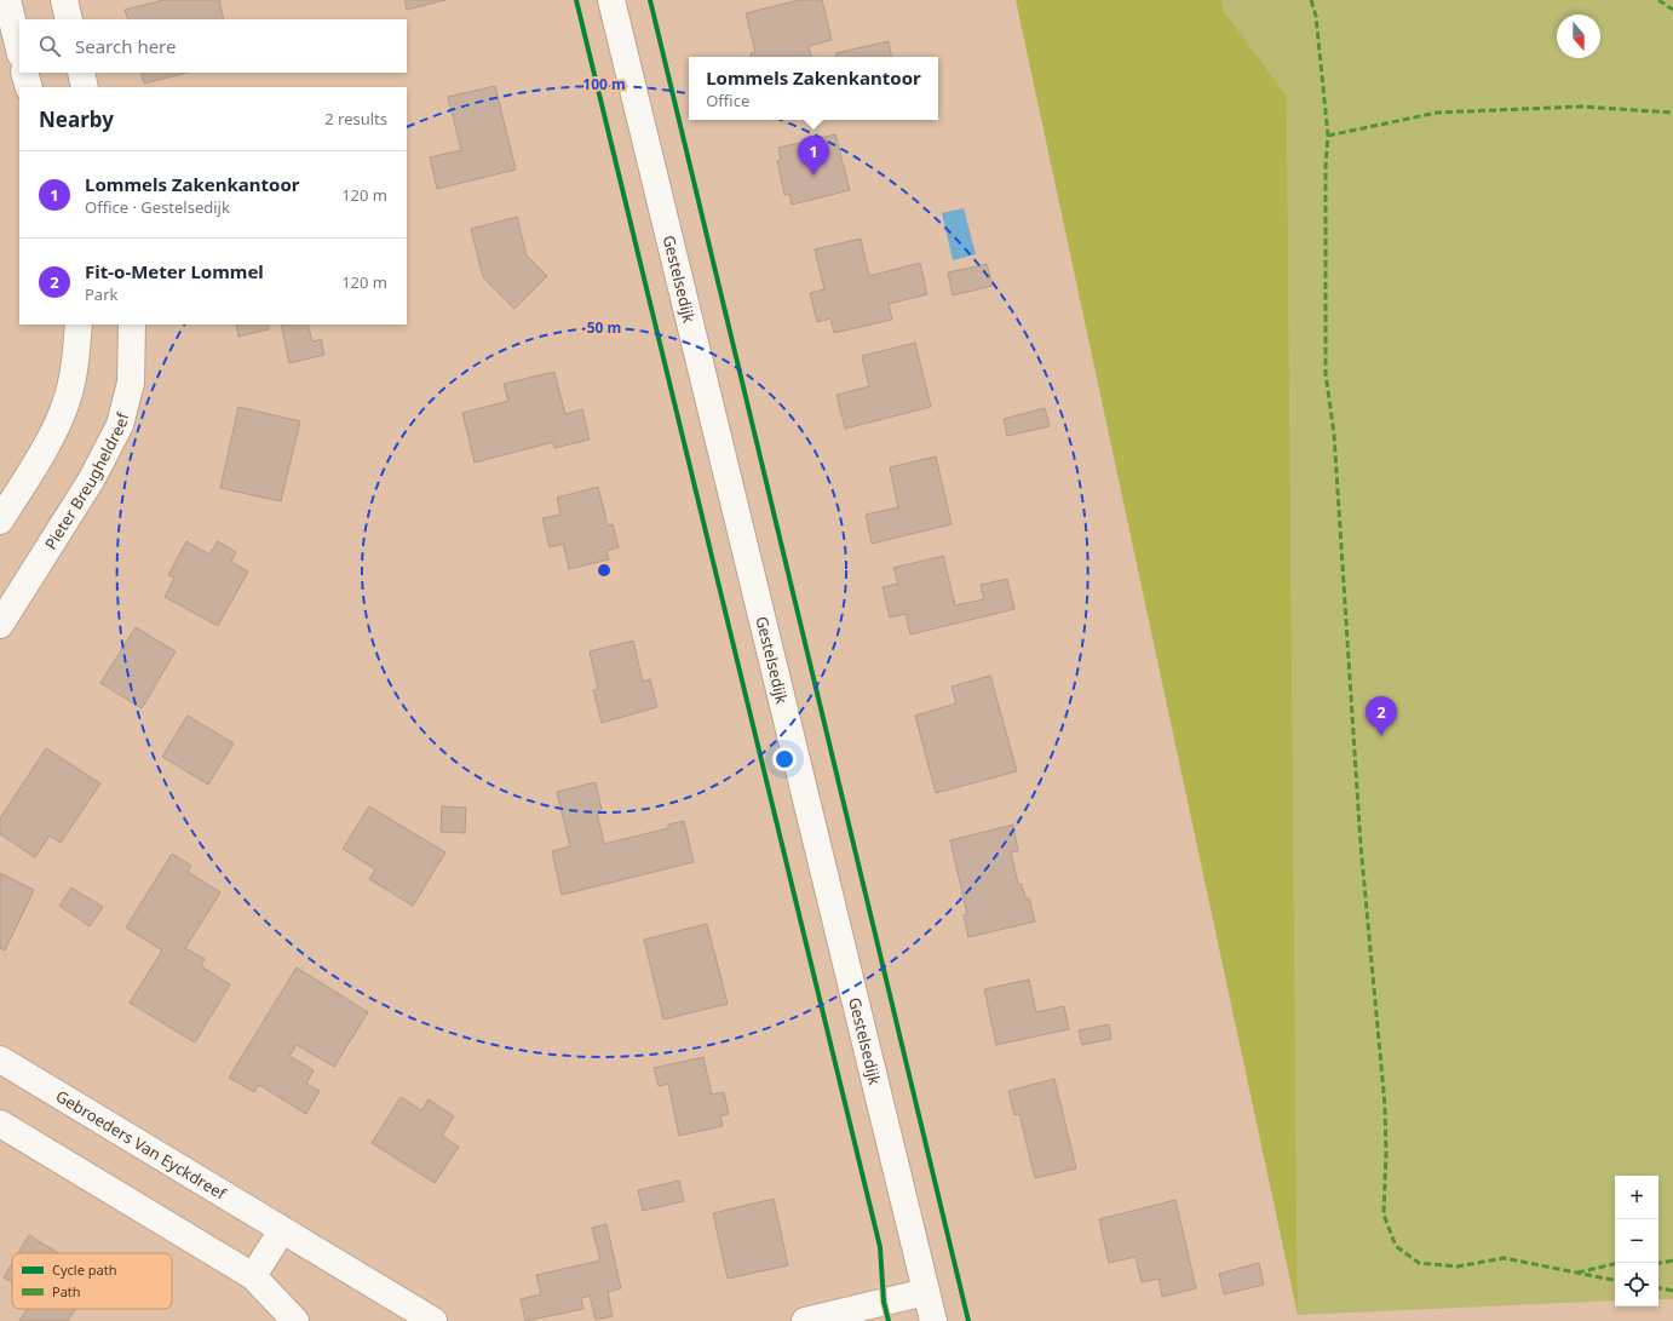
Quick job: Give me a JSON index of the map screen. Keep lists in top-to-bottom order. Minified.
{"streets":{"street":["Gestelsedijk","Pieter Breugheldreef","Gebroeders Van Eyckdreef"]},"legend":["Cycle path","Path"],"north":"bottom","page":{"search":"Search here","popup":["Lommels Zakenkantoor","Office"],"heading":["Nearby","2 results"],"pins":["1","2"],"list":[{"mark":"1","name":"Lommels Zakenkantoor","note":"Office · Gestelsedijk","value":"120 m"},{"mark":"2","name":"Fit-o-Meter Lommel","note":"Park","value":"120 m"}],"map_buttons":["+","−"]},"rings":["100 m","50 m"]}
